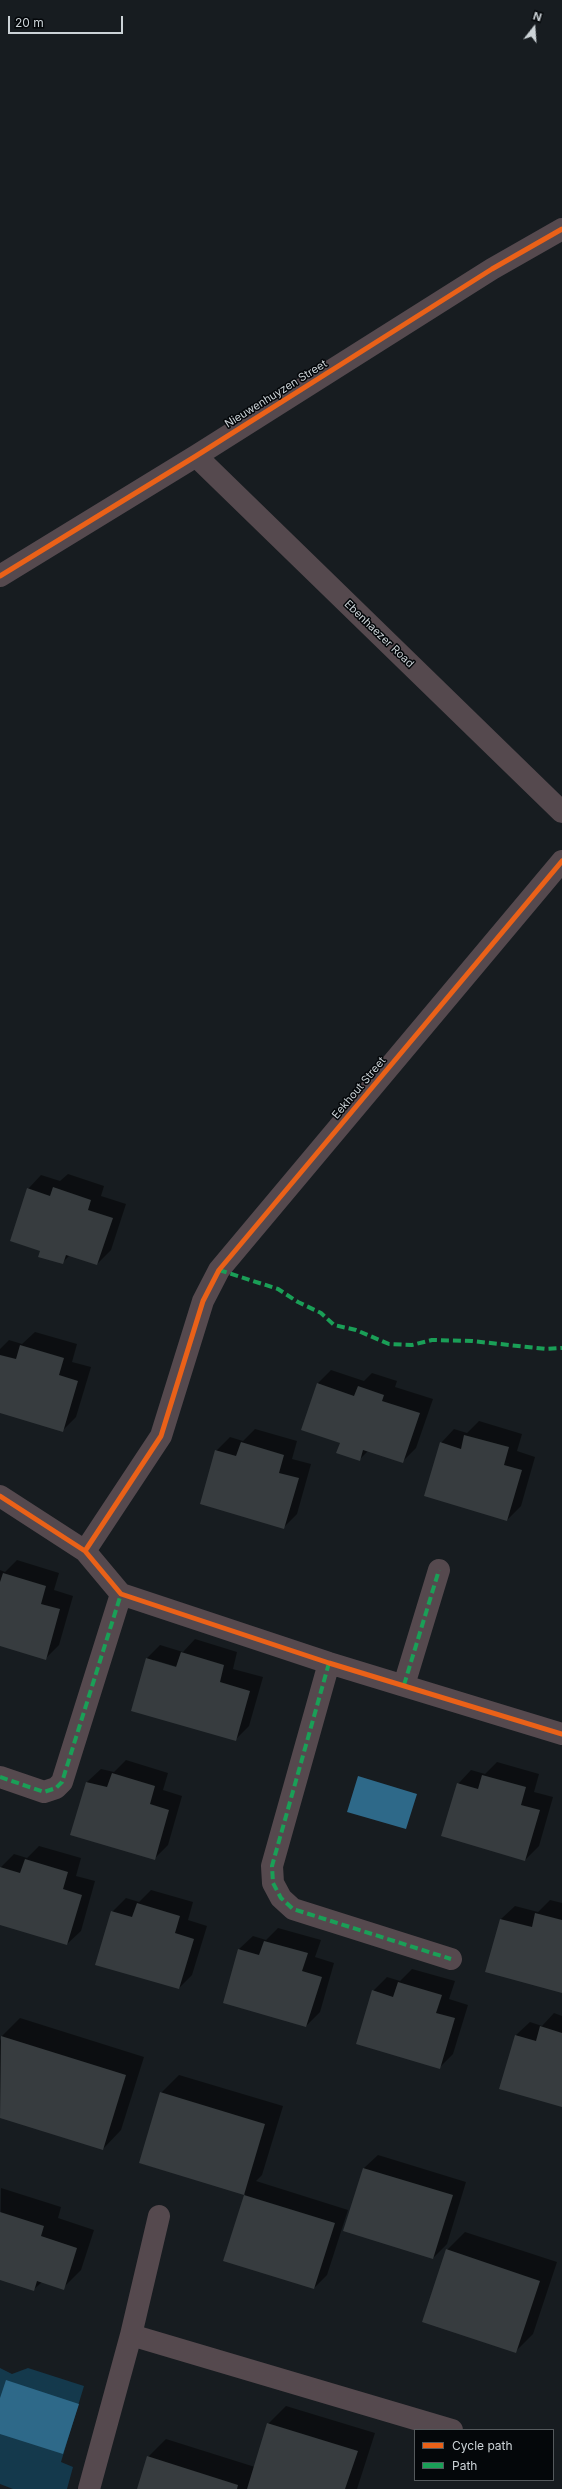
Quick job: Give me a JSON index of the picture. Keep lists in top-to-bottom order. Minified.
{"streets":{"street":["Nieuwenhuyzen Street","Ebenhaezer Road","Eekhout Street"]},"crossings":[["Nieuwenhuyzen Street","Ebenhaezer Road"]],"legend":["Cycle path","Path"],"scale_bar":"20 m","north":"top"}
